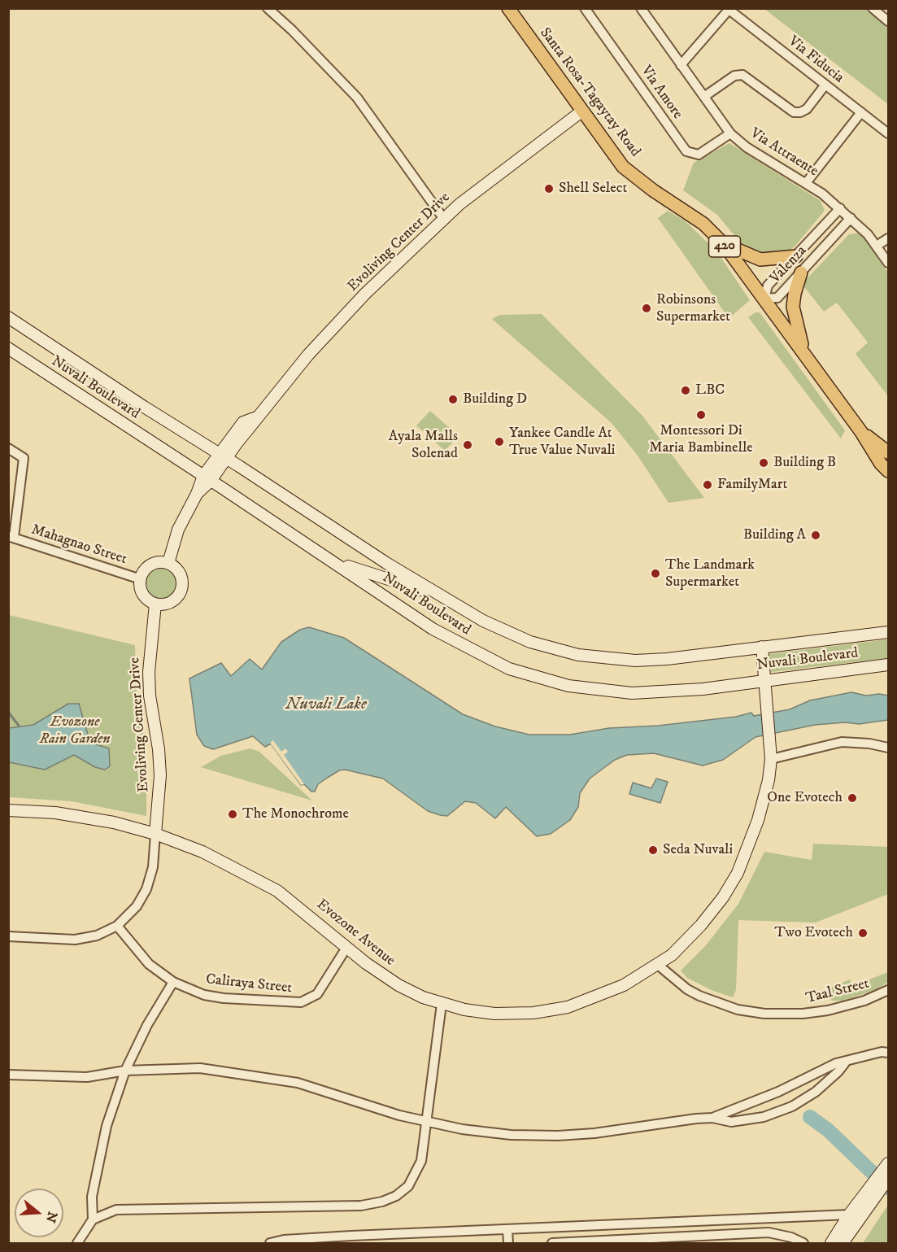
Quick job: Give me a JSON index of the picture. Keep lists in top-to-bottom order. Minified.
{"streets":{"main road":["Santa Rosa-Tagaytay Road","420"],"street":["Via Fiducia","Via Amore","Via Attraente","Evoliving Center Drive","Valenza","Nuvali Boulevard","Mahagnao Street","Evozone Avenue","Caliraya Street","Taal Street"]},"crossings":[["Santa Rosa-Tagaytay Road","Evoliving Center Drive"],["Santa Rosa-Tagaytay Road","Valenza"],["Via Amore","Via Attraente"],["Via Attraente","Valenza"],["Evoliving Center Drive","Nuvali Boulevard"],["Evoliving Center Drive","Mahagnao Street"],["Evoliving Center Drive","Evozone Avenue"],["Evoliving Center Drive","Caliraya Street"],["Nuvali Boulevard","Evozone Avenue"],["Evozone Avenue","Caliraya Street"],["Evozone Avenue","Taal Street"]],"water":["Nuvali Lake"],"parks":["Evozone Rain Garden"],"places":["Shell Select","Robinsons Supermarket","LBC","Building D","Montessori Di Maria Bambinelle","Yankee Candle At True Value Nuvali","Ayala Malls Solenad","Building B","FamilyMart","Building A","The Landmark Supermarket","One Evotech","The Monochrome","Seda Nuvali","Two Evotech"],"north":"right"}
